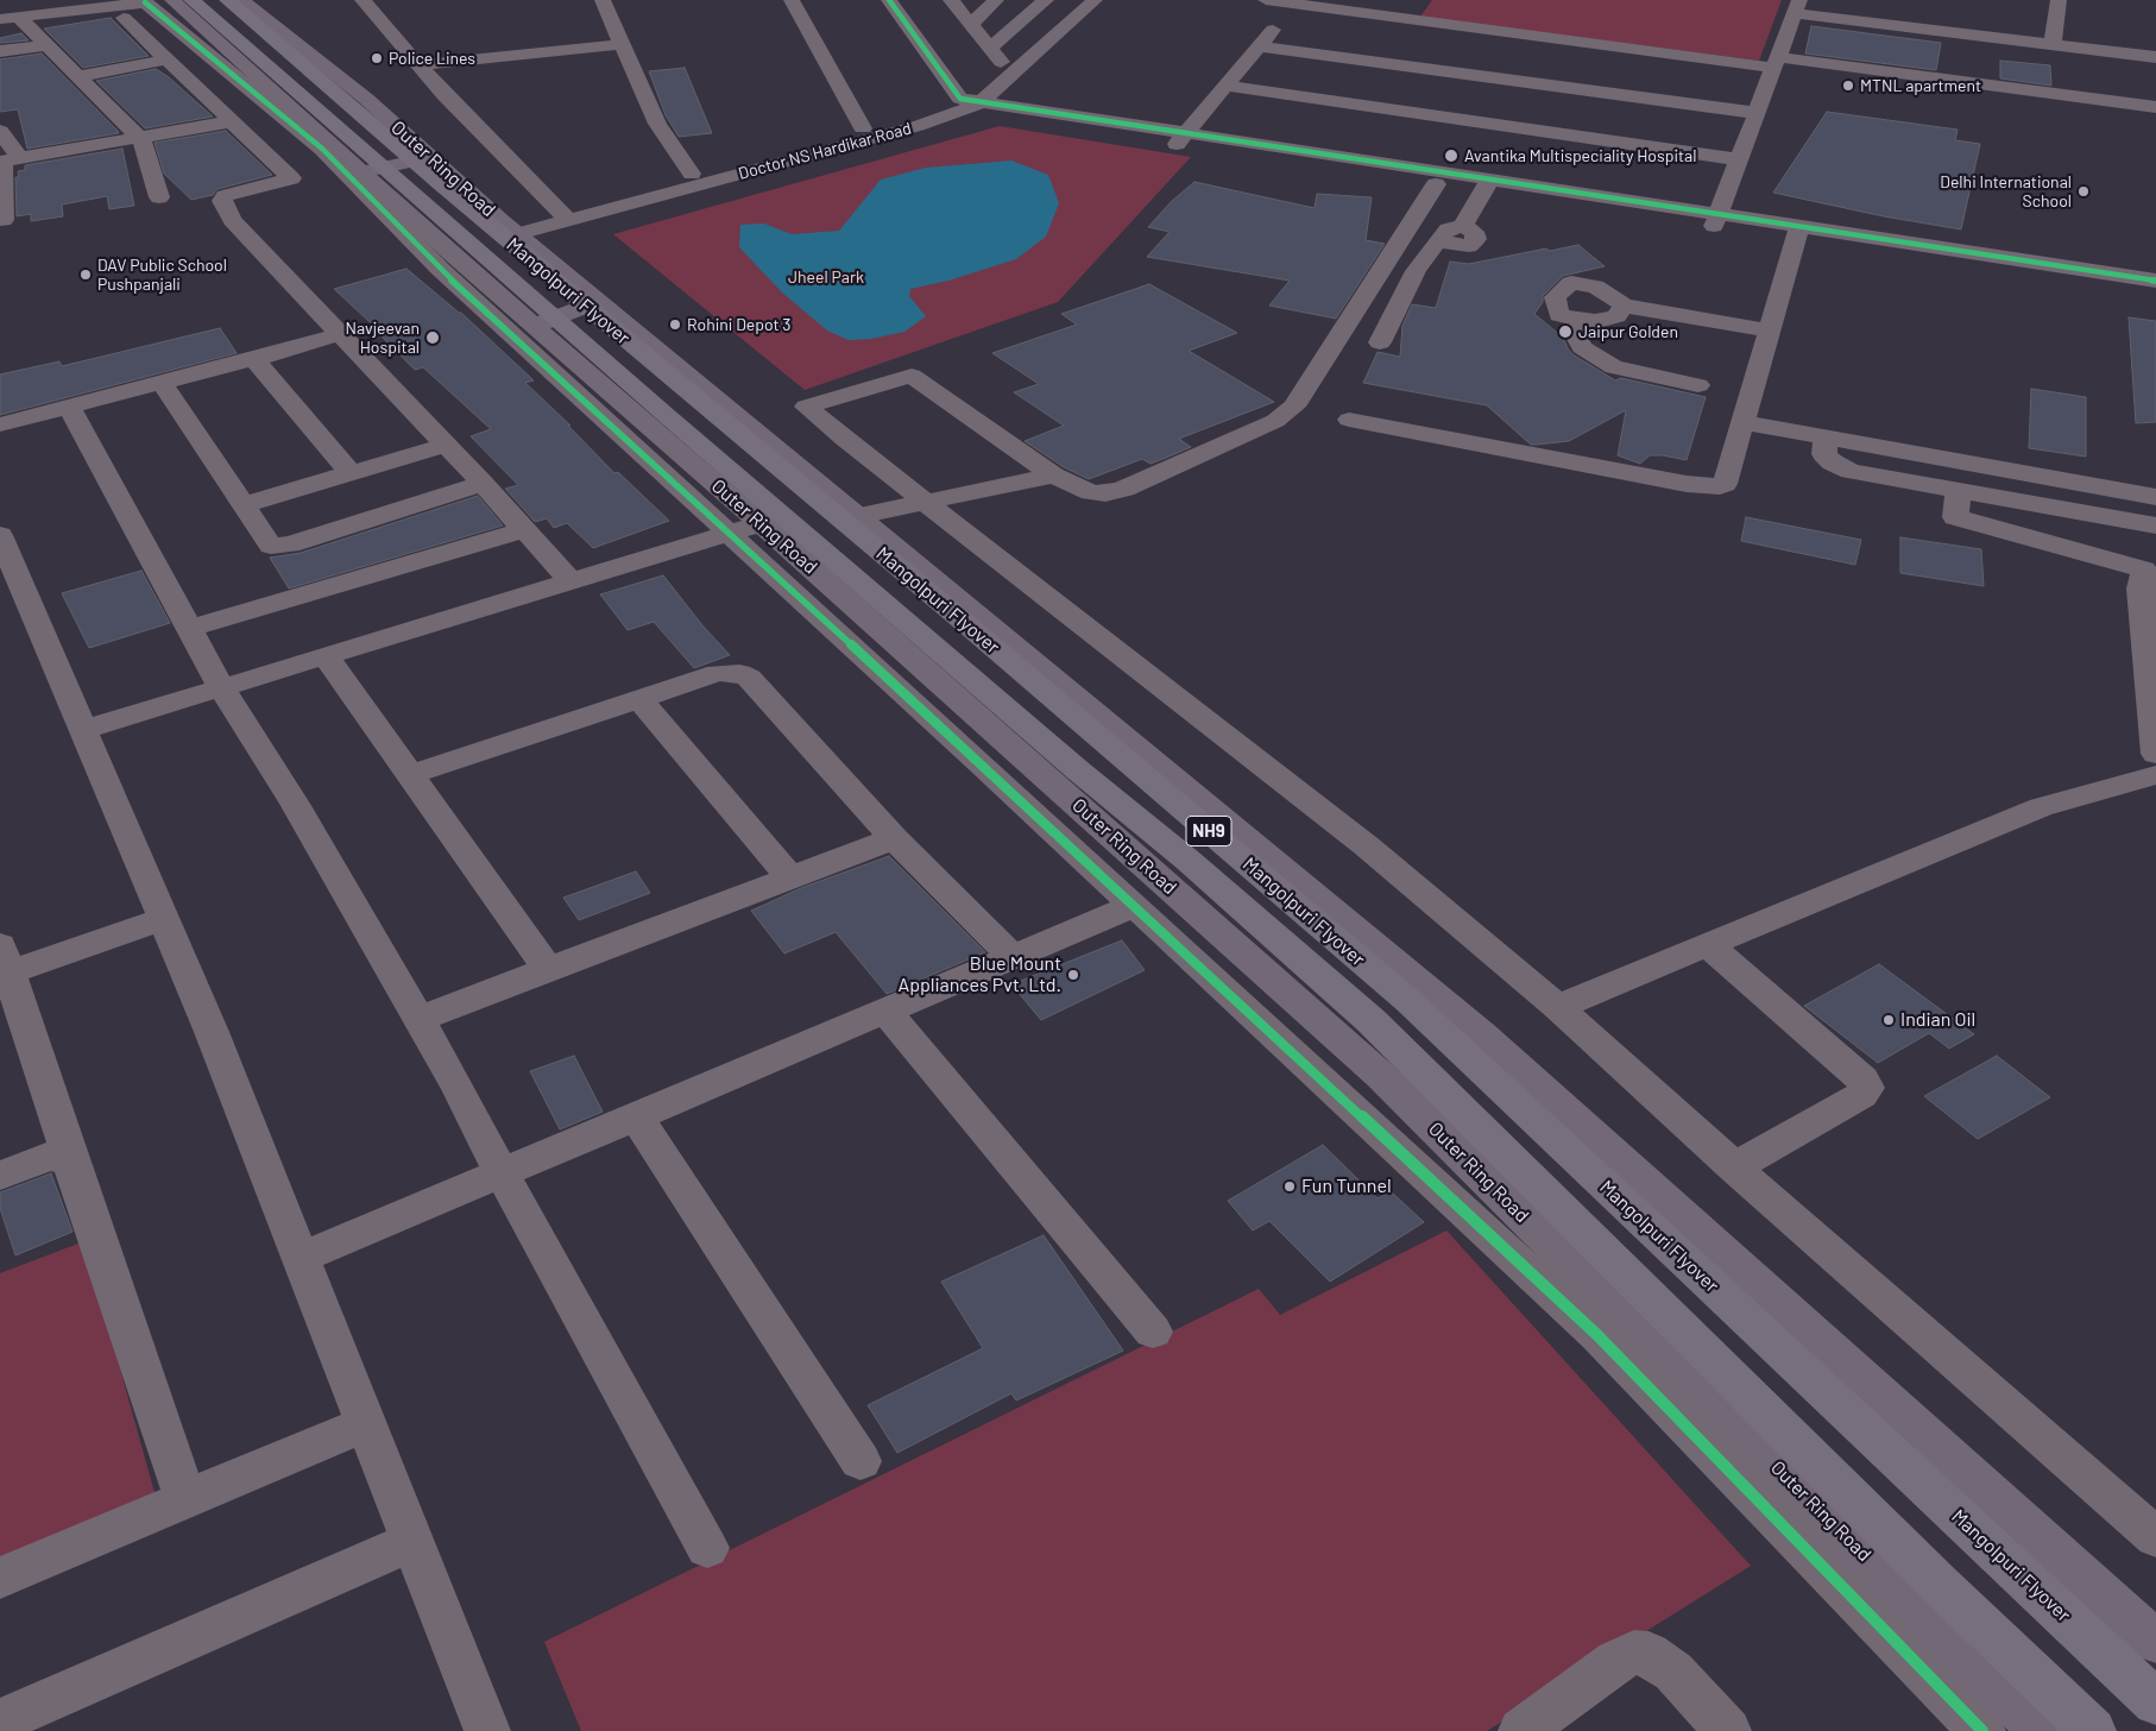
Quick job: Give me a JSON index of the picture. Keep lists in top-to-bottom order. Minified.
{"streets":{"highway":["Mangolpuri Flyover","NH9"],"main road":["Outer Ring Road"],"street":["Doctor NS Hardikar Road"]},"crossings":[["Doctor NS Hardikar Road","Outer Ring Road"]],"parks":["Jheel Park"],"places":["Police Lines","MTNL apartment","Avantika Multispeciality Hospital","Delhi International School","DAV Public School Pushpanjali","Rohini Depot 3","Jaipur Golden","Navjeevan Hospital","Blue Mount Appliances Pvt. Ltd.","Indian Oil","Fun Tunnel"]}
